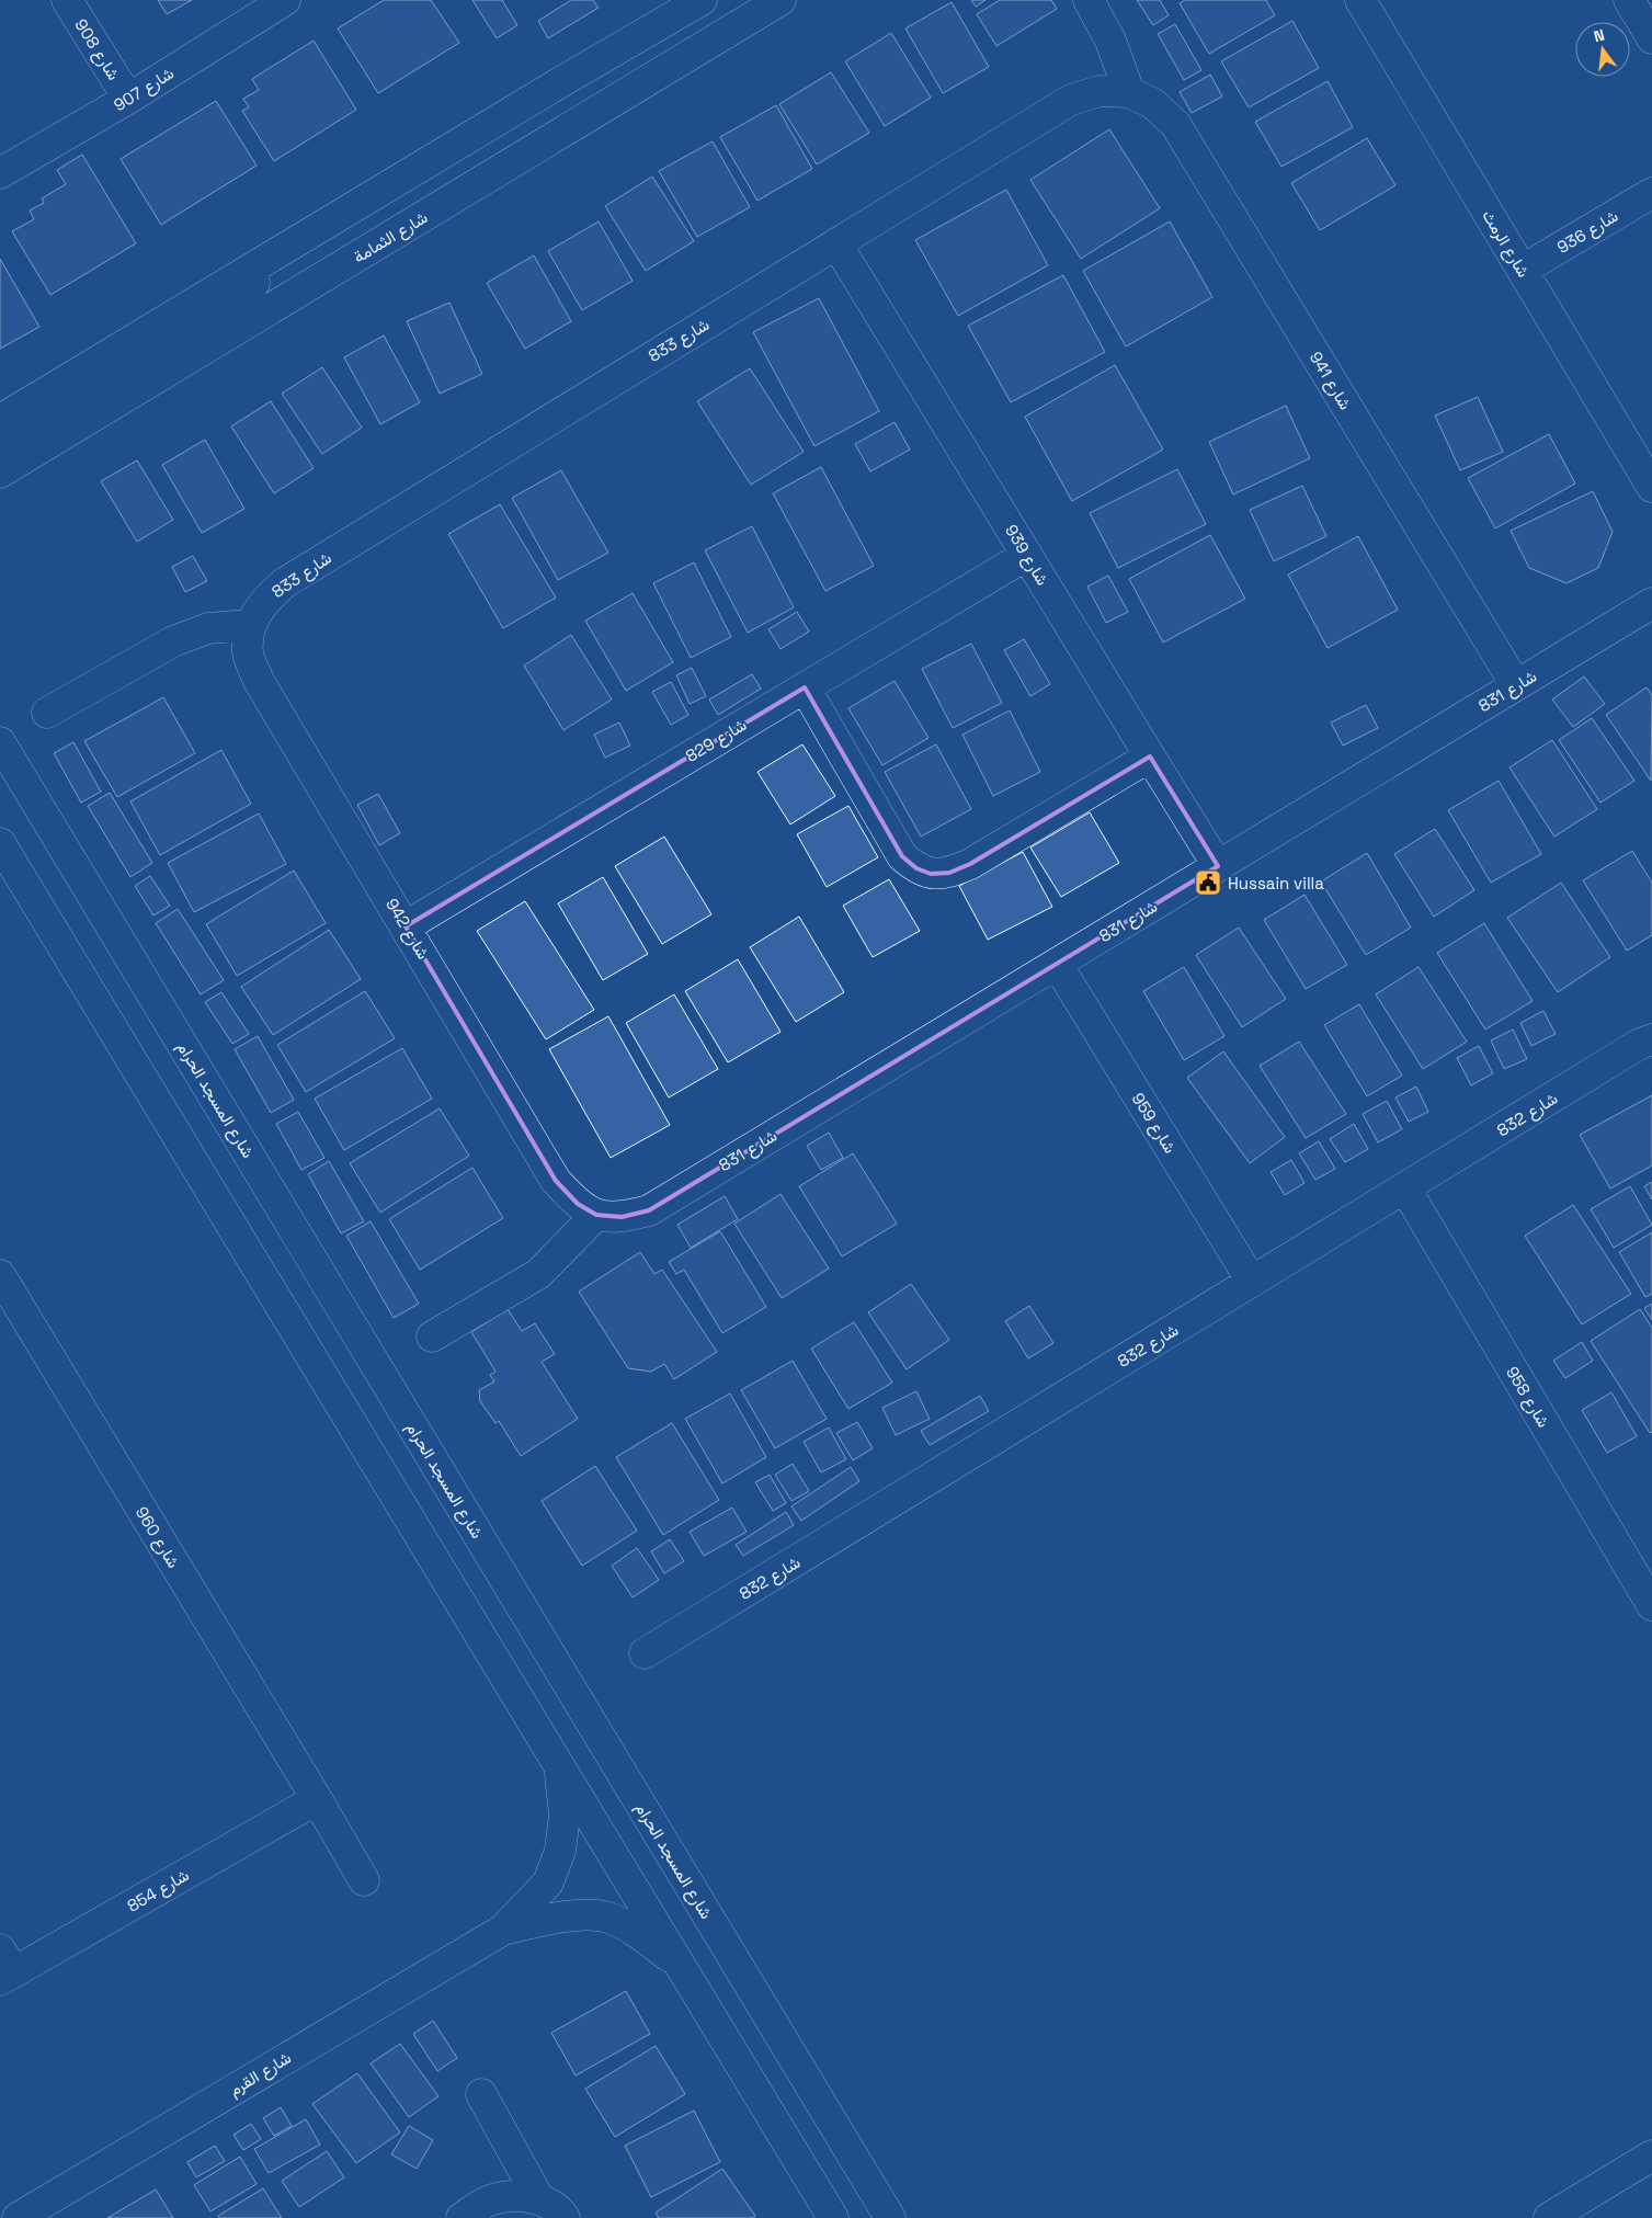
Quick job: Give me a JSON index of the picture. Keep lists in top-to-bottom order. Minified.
{"streets":{"street":["شارع 908","شارع 907","شارع 936","شارع الثمامة","شارع الرمث","شارع 833","شارع 941","شارع 939","شارع 831","شارع 829","شارع 942","شارع المسجد الحرام","شارع 832","شارع 959","شارع 958","شارع 960","شارع 854","شارع القرم"]},"crossings":[["شارع 908","شارع 907"],["شارع 936","شارع الرمث"],["شارع 833","شارع 941"],["شارع 833","شارع 939"],["شارع 833","شارع 942"],["شارع 941","شارع 831"],["شارع 939","شارع 831"],["شارع 939","شارع 829"],["شارع 831","شارع 942"],["شارع 831","شارع 959"],["شارع 829","شارع 942"],["شارع 832","شارع 959"],["شارع 832","شارع 958"],["شارع 960","شارع 854"]],"places":{"public building":["Hussain villa"]},"north":"top"}
